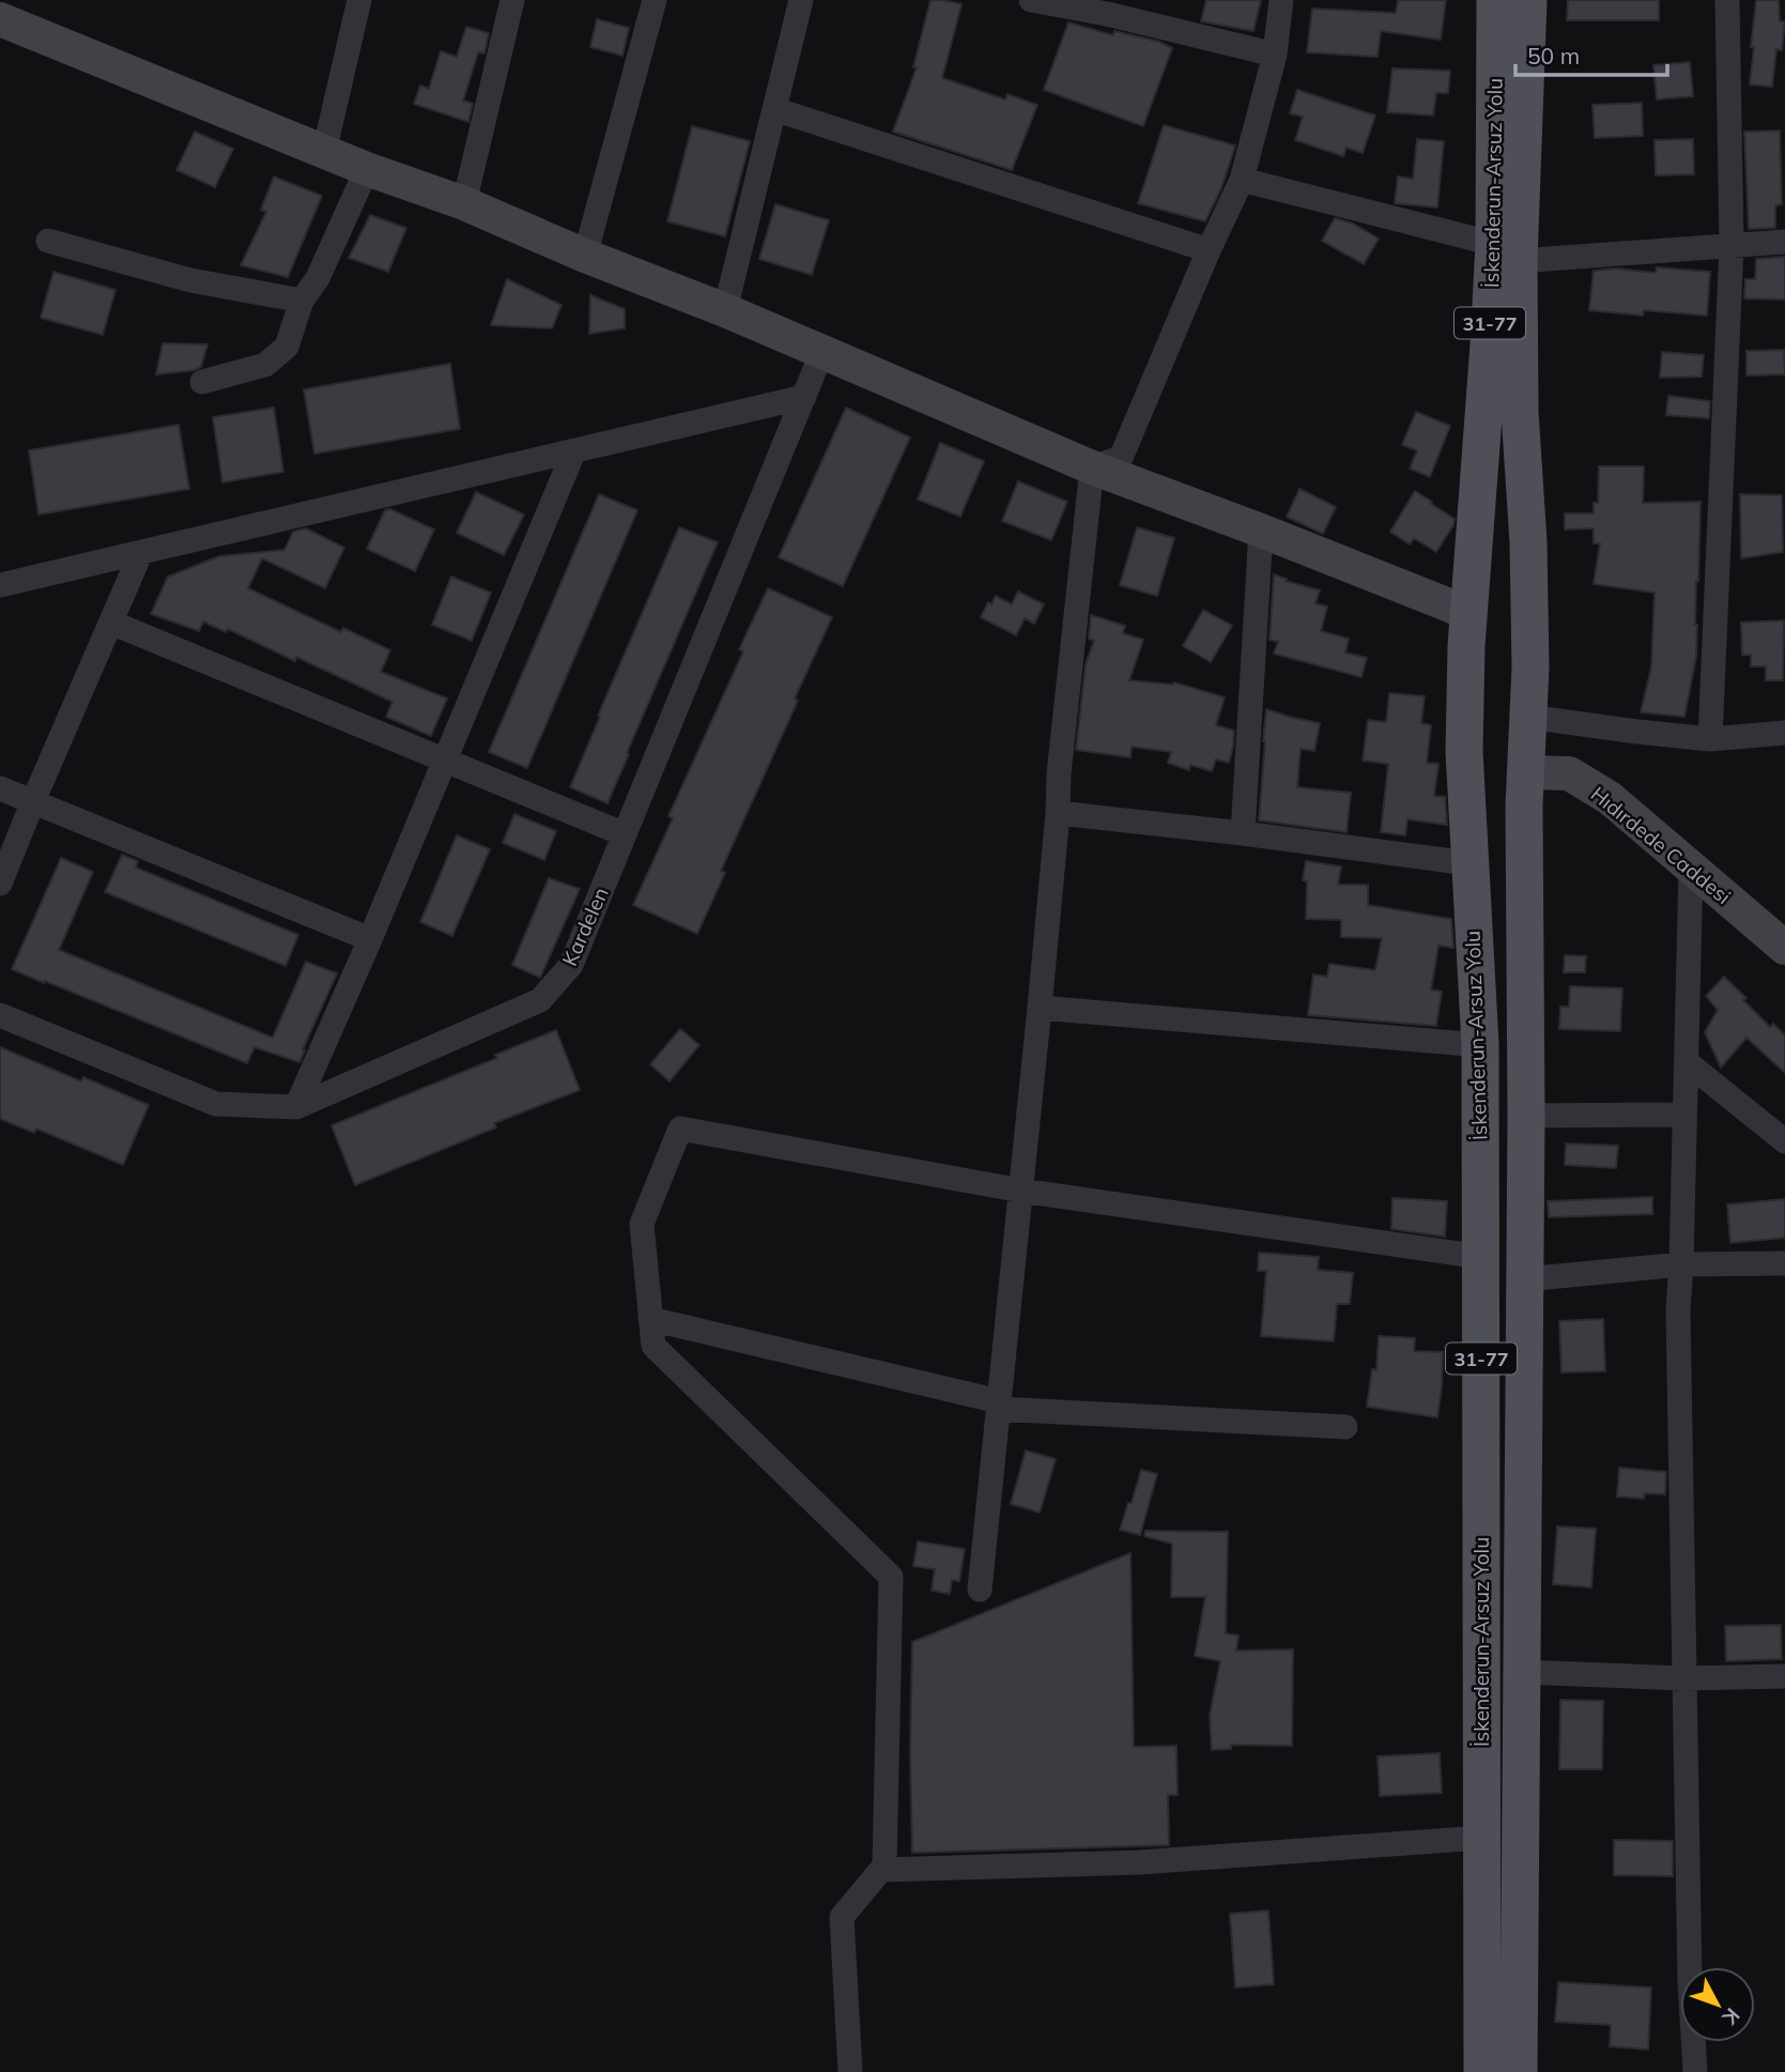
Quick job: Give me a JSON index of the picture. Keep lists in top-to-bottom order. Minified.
{"streets":{"main road":["İskenderun-Arsuz Yolu","31-77"],"street":["Hıdırdede Caddesi","Kardelen"]},"crossings":[["İskenderun-Arsuz Yolu","Hıdırdede Caddesi"]],"scale_bar":"50 m","north":"bottom right"}
